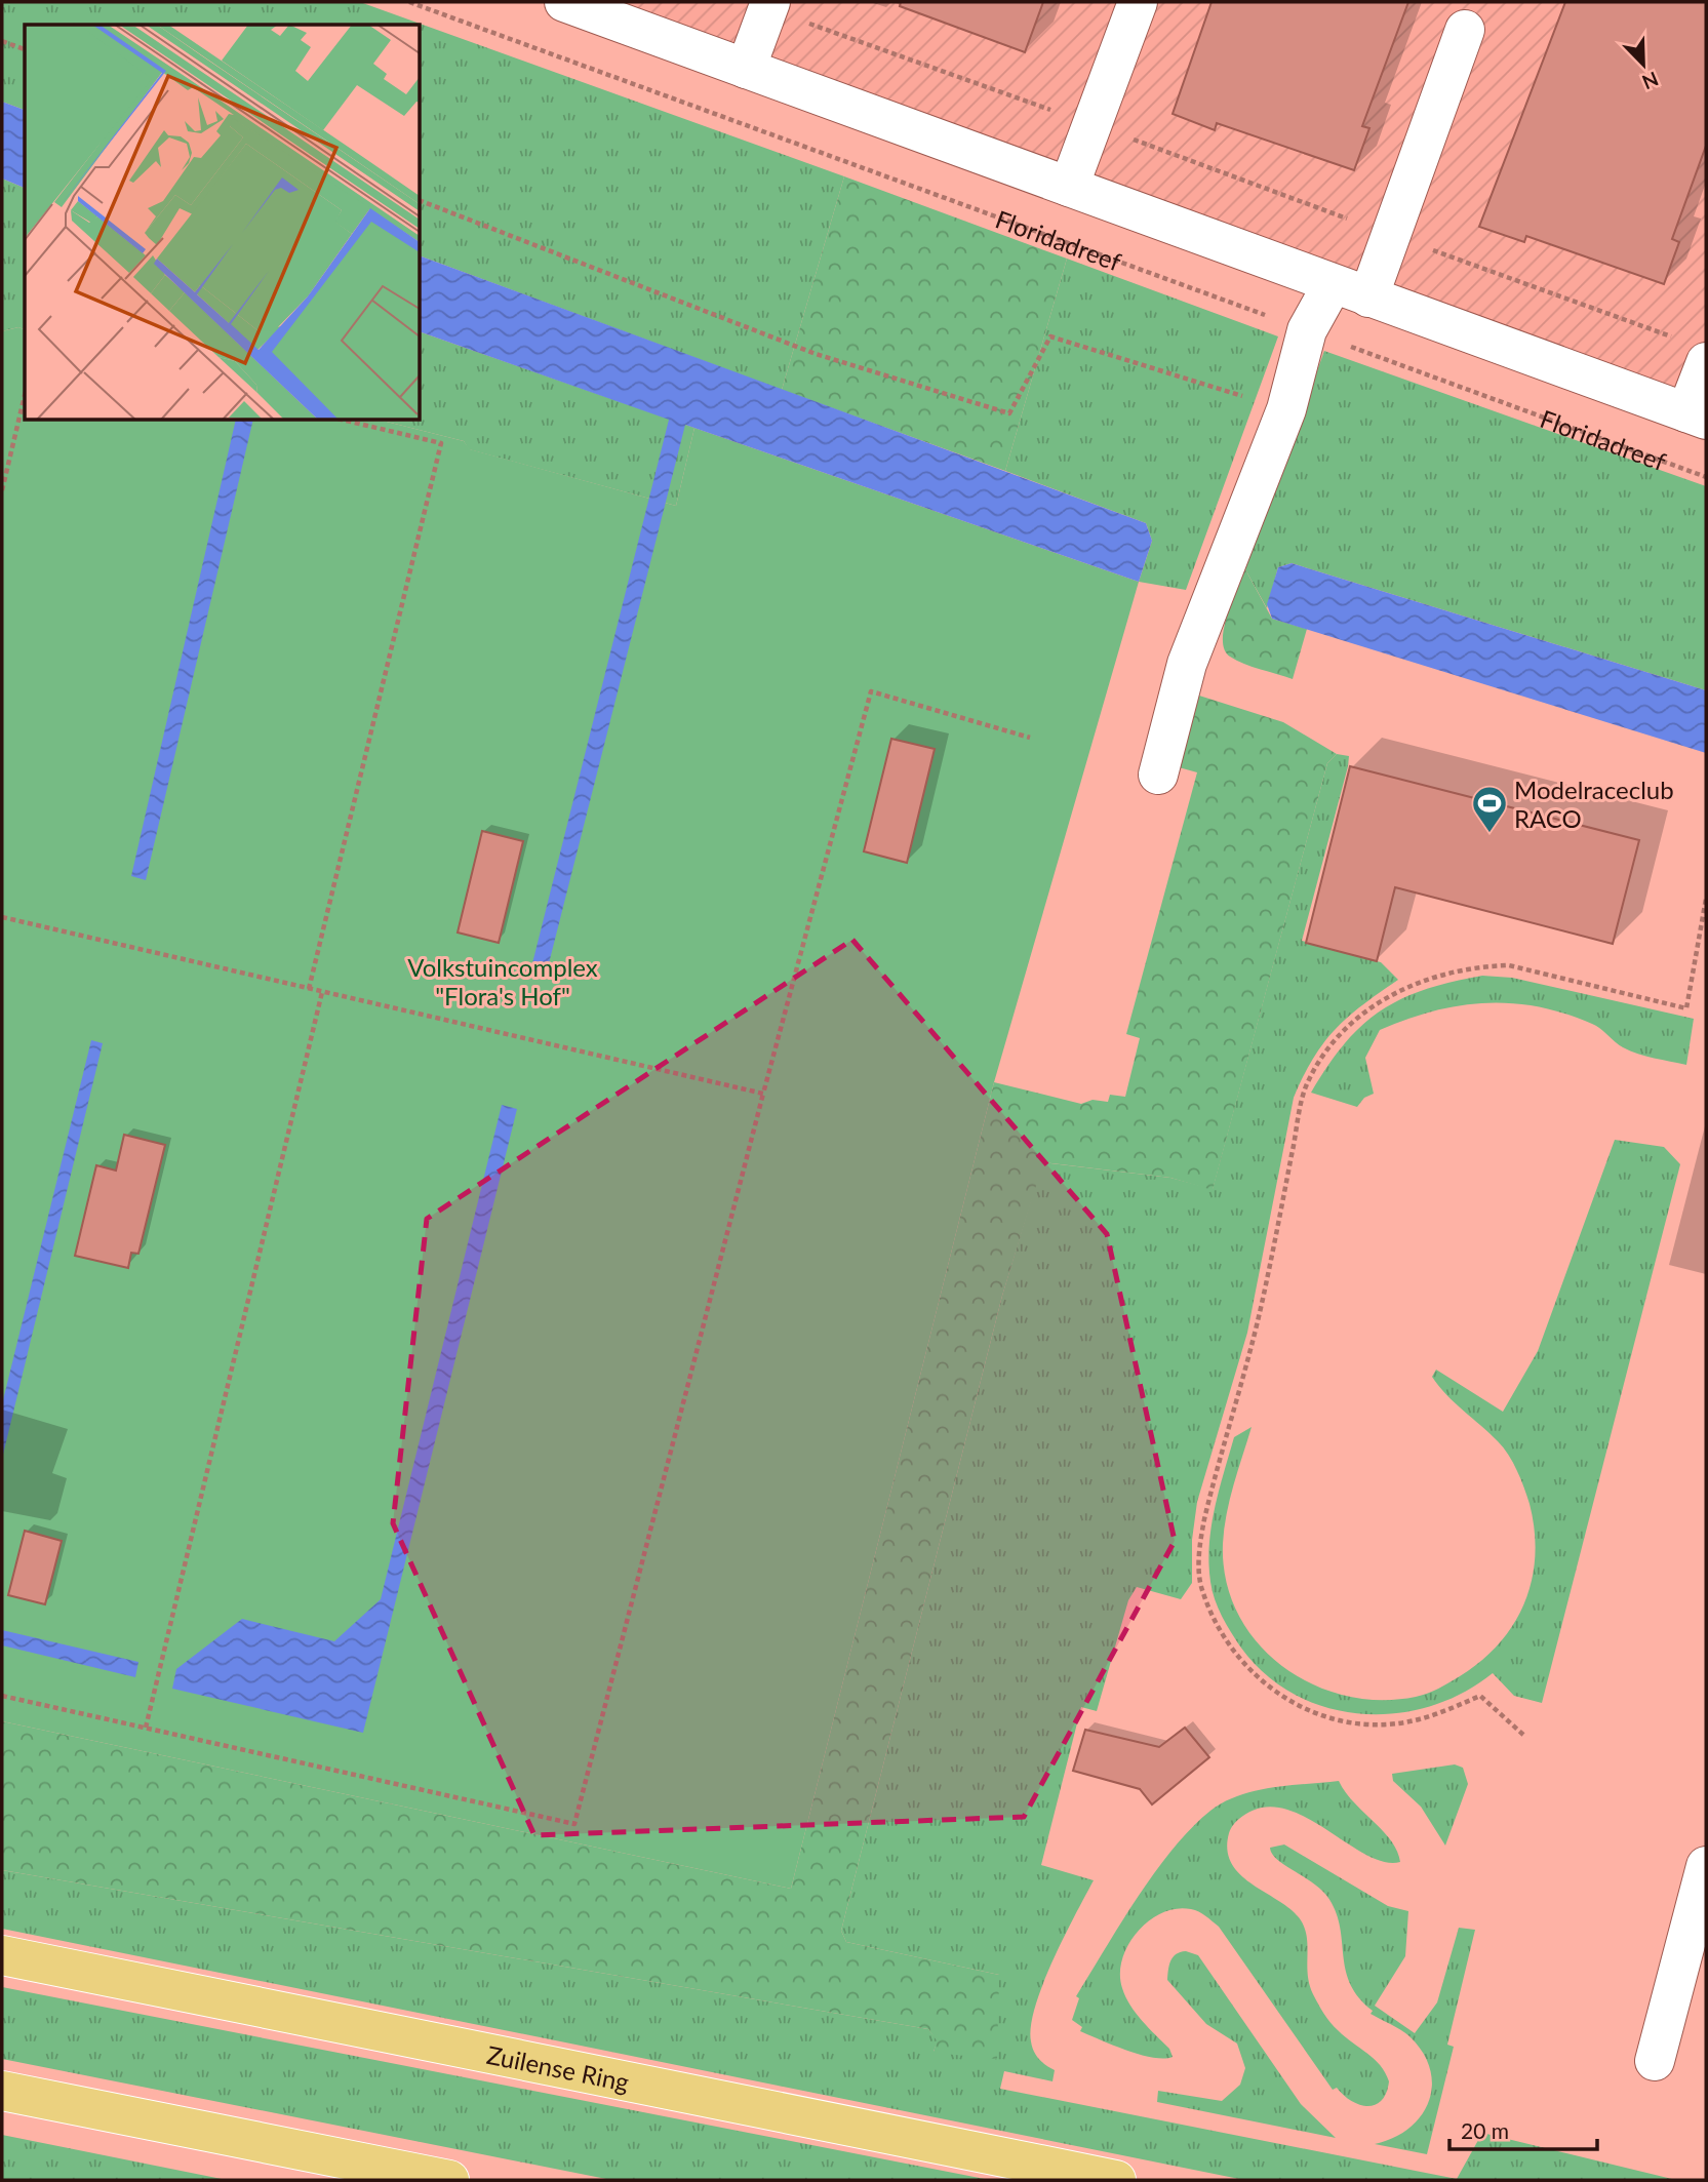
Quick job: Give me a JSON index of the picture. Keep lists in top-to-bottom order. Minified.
{"streets":{"main road":["Zuilense Ring"],"path":["Floridadreef"]},"parks":["Volkstuincomplex \"Flora's Hof\""],"places":{"sports":["Modelraceclub RACO"]},"scale_bar":"20 m","north":"bottom right"}
